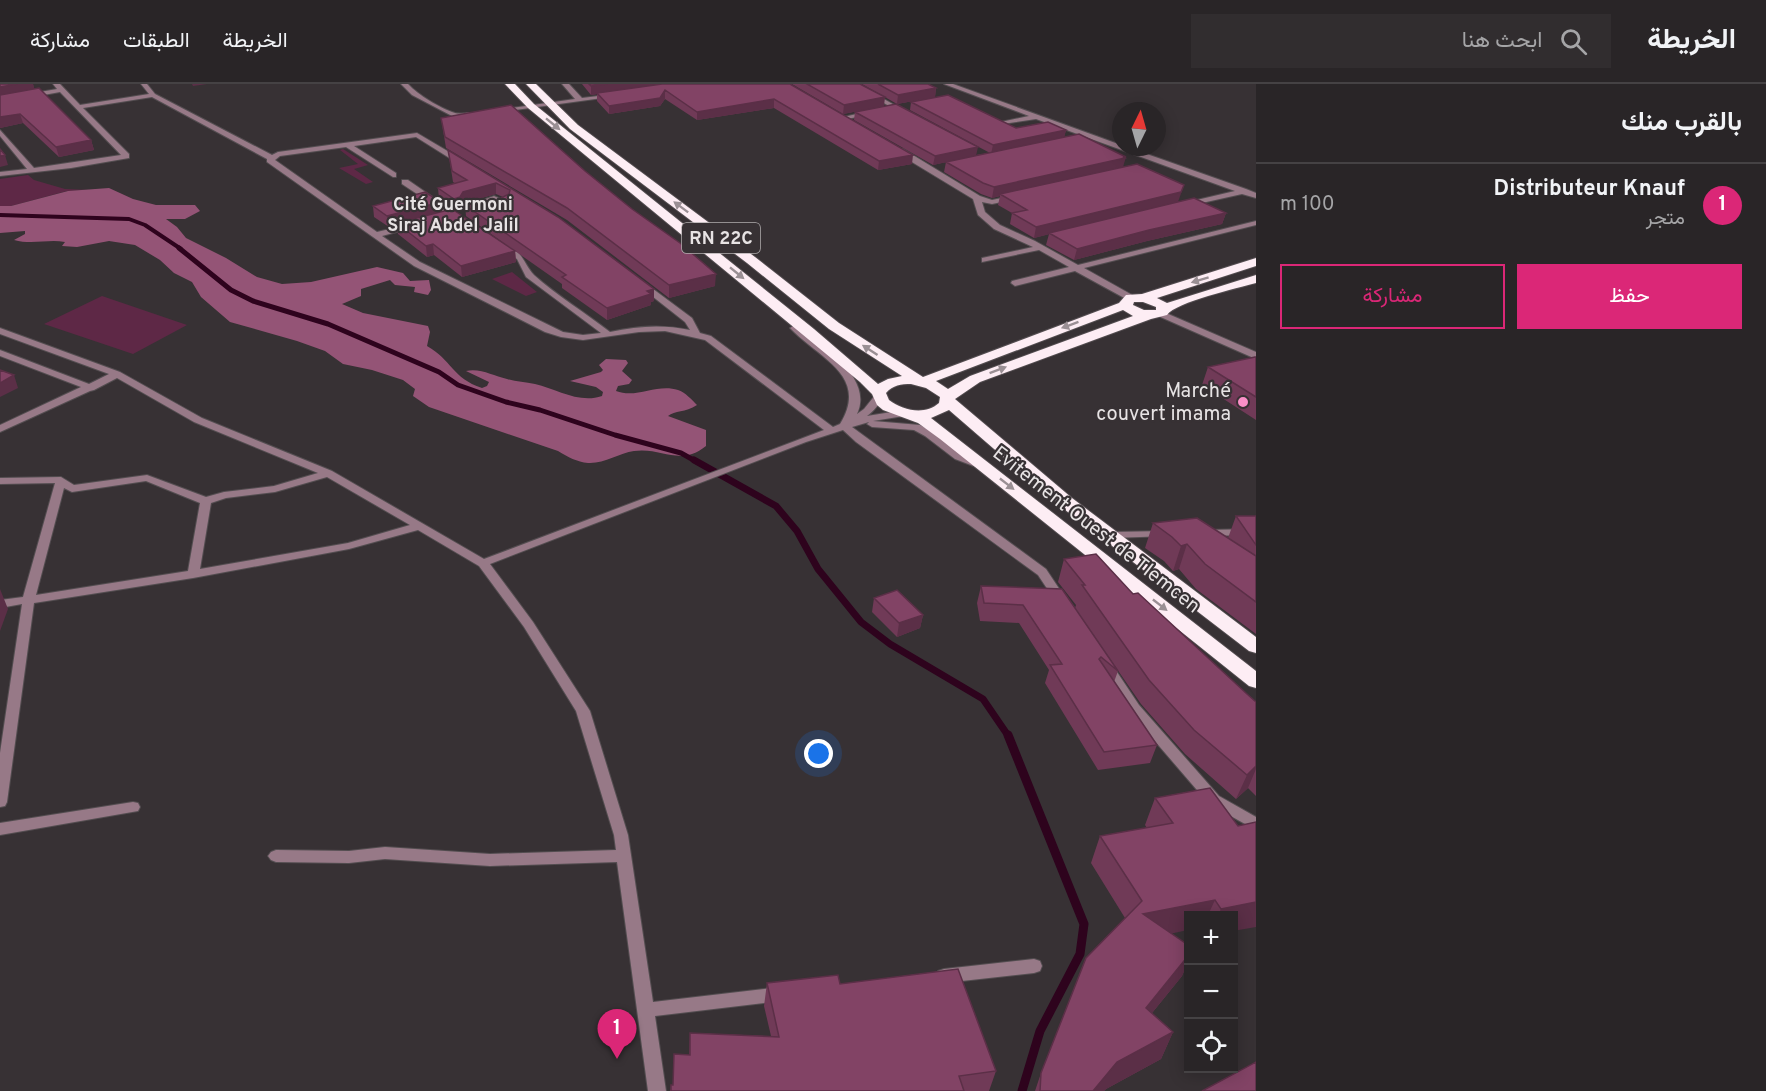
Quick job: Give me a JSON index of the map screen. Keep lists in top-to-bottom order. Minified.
{"streets":{"highway":["RN 22C","Evitement Ouest de Tlemcen"]},"districts":["Cité Guermoni Siraj Abdel Jalil"],"places":["Marché couvert imama"],"north":"top","page":{"header":"الخريطة","search":"ابحث هنا","nav":["الخريطة","الطبقات","مشاركة"],"heading":"بالقرب منك","list":[{"mark":"1","name":"Distributeur Knauf","note":"متجر","value":"100 m"}],"buttons":["حفظ","مشاركة"],"map_buttons":["+","−"],"pins":"1"}}
